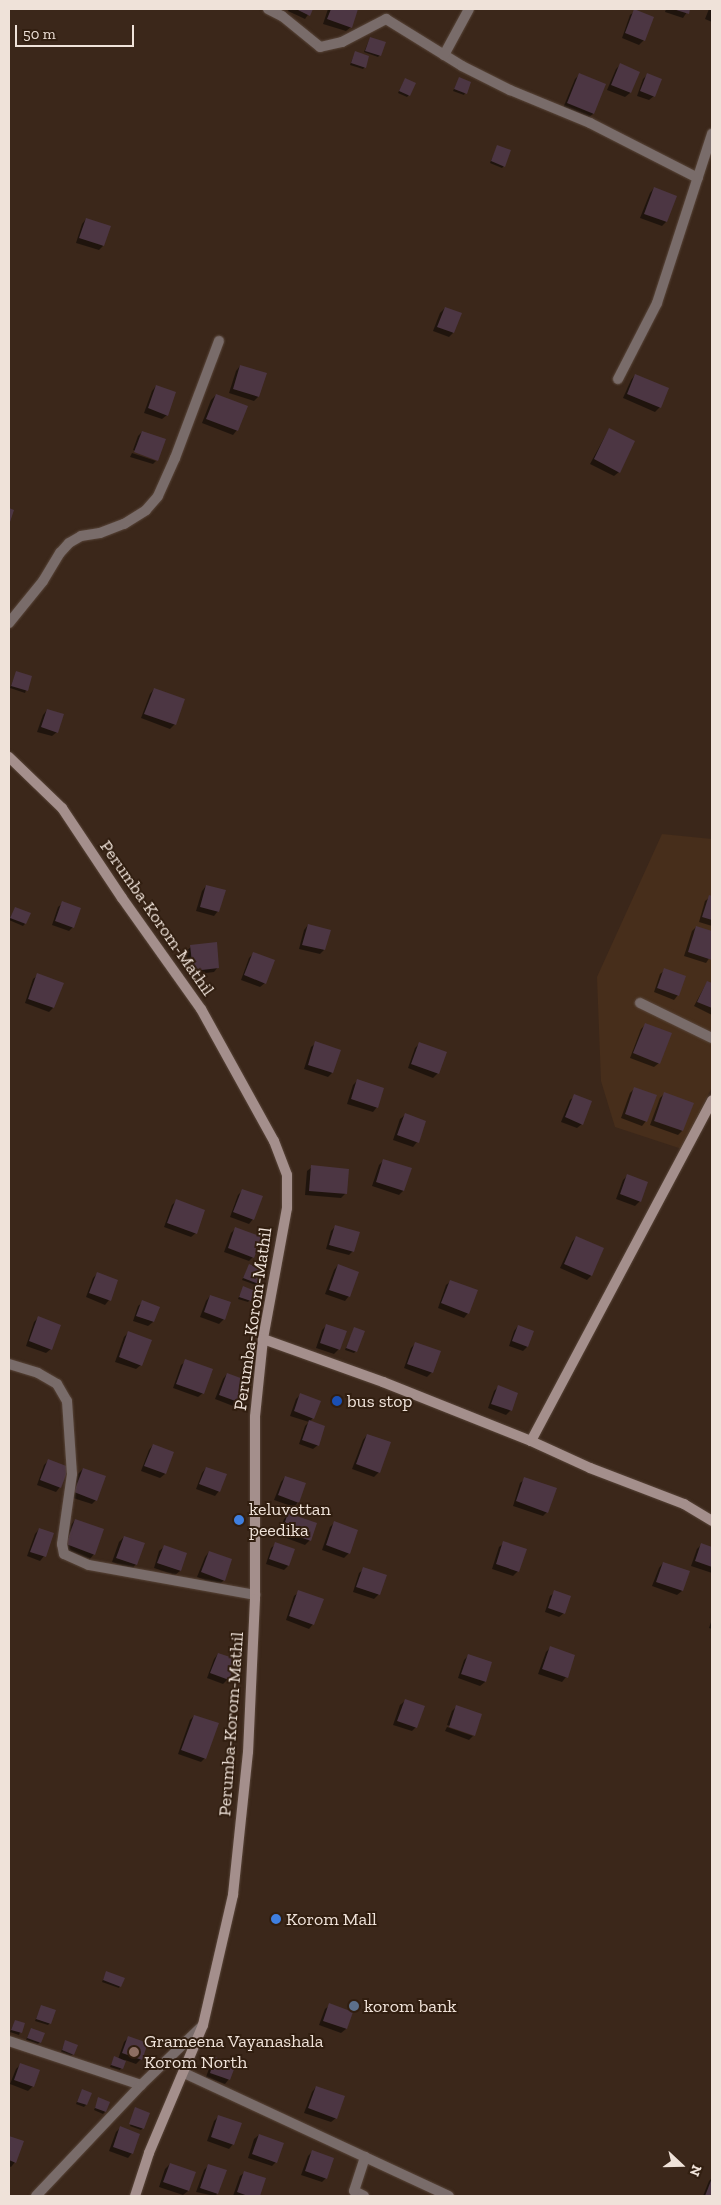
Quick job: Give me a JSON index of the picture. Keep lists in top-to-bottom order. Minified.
{"streets":{"street":["Perumba-Korom-Mathil"]},"places":["bus stop","keluvettan peedika","Korom Mall","korom bank","Grameena Vayanashala Korom North"],"scale_bar":"50 m","north":"right"}
